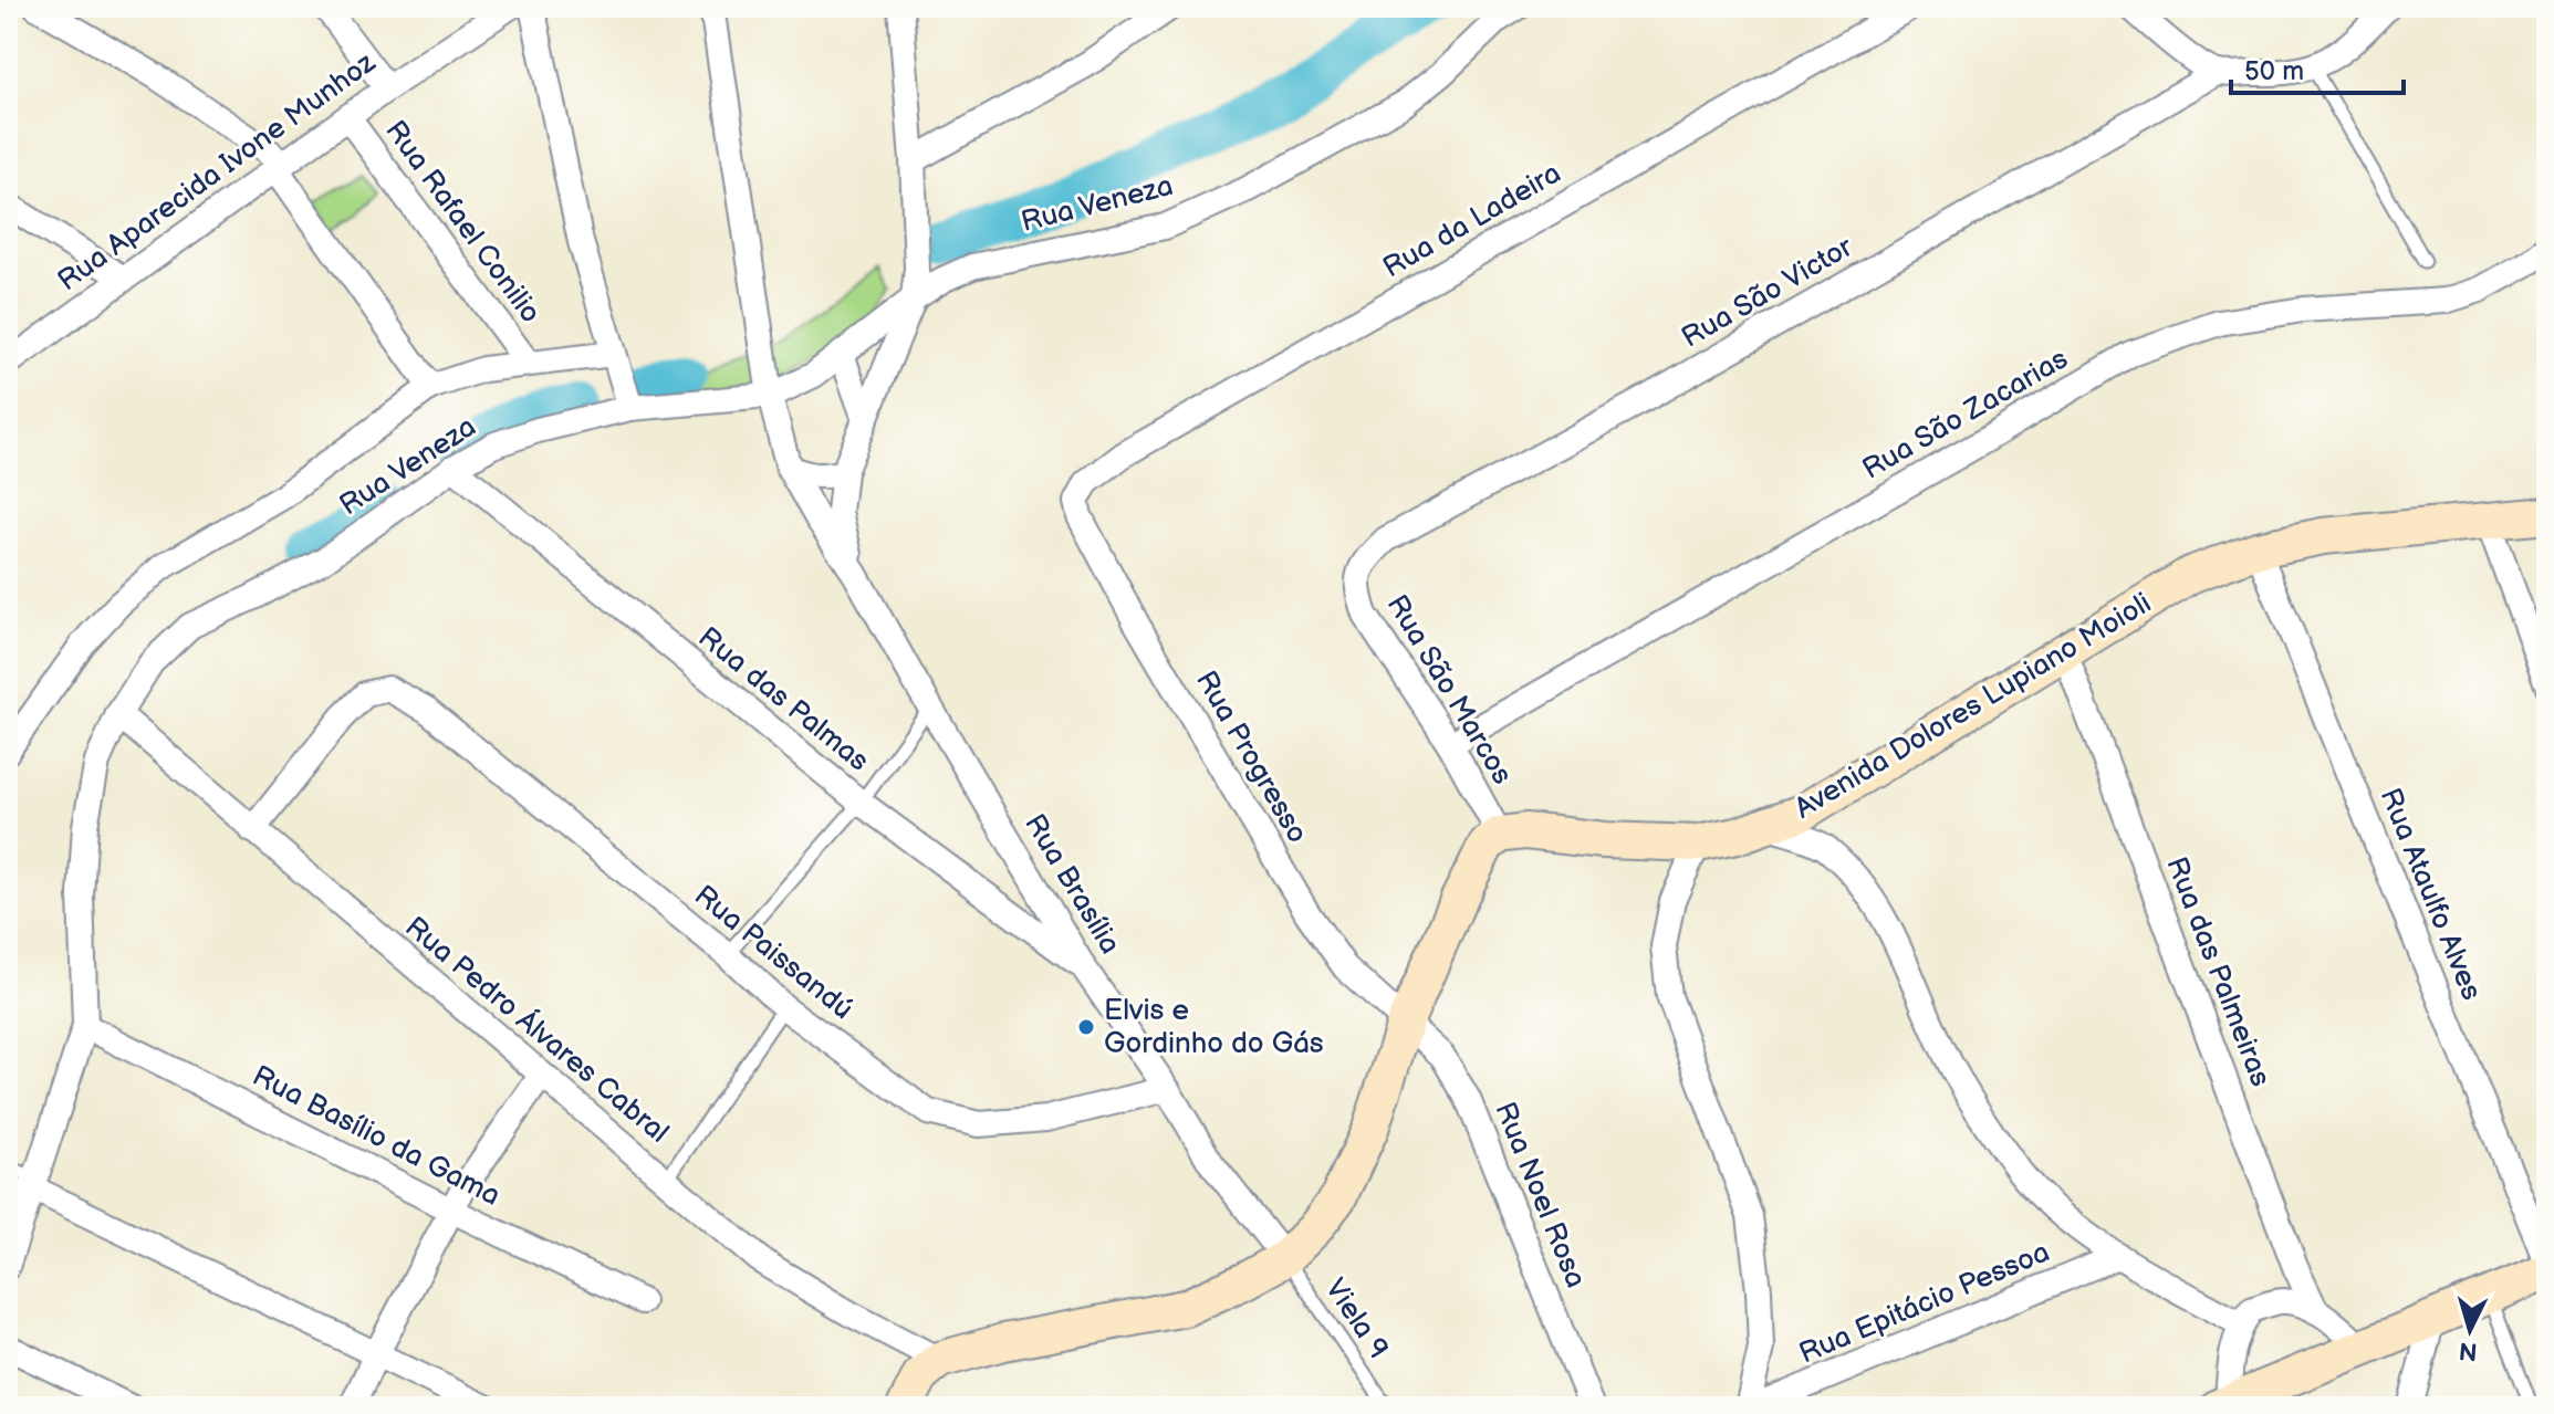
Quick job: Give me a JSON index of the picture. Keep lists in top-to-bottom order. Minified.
{"streets":{"main road":["Avenida Dolores Lupiano Moioli"],"street":["Rua Aparecida Ivone Munhoz","Rua Veneza","Rua da Ladeira","Rua Rafael Conilio","Rua São Victor","Rua São Zacarias","Rua São Marcos","Rua das Palmas","Rua Progresso","Rua Brasília","Rua Ataulfo Alves","Rua Paissandú","Rua das Palmeiras","Rua Pedro Álvares Cabral","Rua Basílio da Gama","Rua Noel Rosa","Rua Epitácio Pessoa"],"lane":["Viela 9"]},"crossings":[["Rua Aparecida Ivone Munhoz","Rua Rafael Conilio"],["Rua Veneza","Rua das Palmas"],["Rua Veneza","Rua Brasília"],["Rua Veneza","Rua Pedro Álvares Cabral"],["Rua Veneza","Rua Basílio da Gama"],["Rua da Ladeira","Rua Progresso"],["Rua São Victor","Rua São Marcos"],["Rua São Zacarias","Rua São Marcos"],["Rua São Marcos","Avenida Dolores Lupiano Moioli"],["Rua das Palmas","Rua Brasília"],["Avenida Dolores Lupiano Moioli","Rua Ataulfo Alves"],["Avenida Dolores Lupiano Moioli","Rua das Palmeiras"],["Rua Progresso","Rua Noel Rosa"],["Rua Brasília","Rua Paissandú"],["Rua Brasília","Viela 9"],["Rua Paissandú","Rua Pedro Álvares Cabral"]],"places":["Elvis e Gordinho do Gás"],"scale_bar":"50 m","north":"bottom"}
